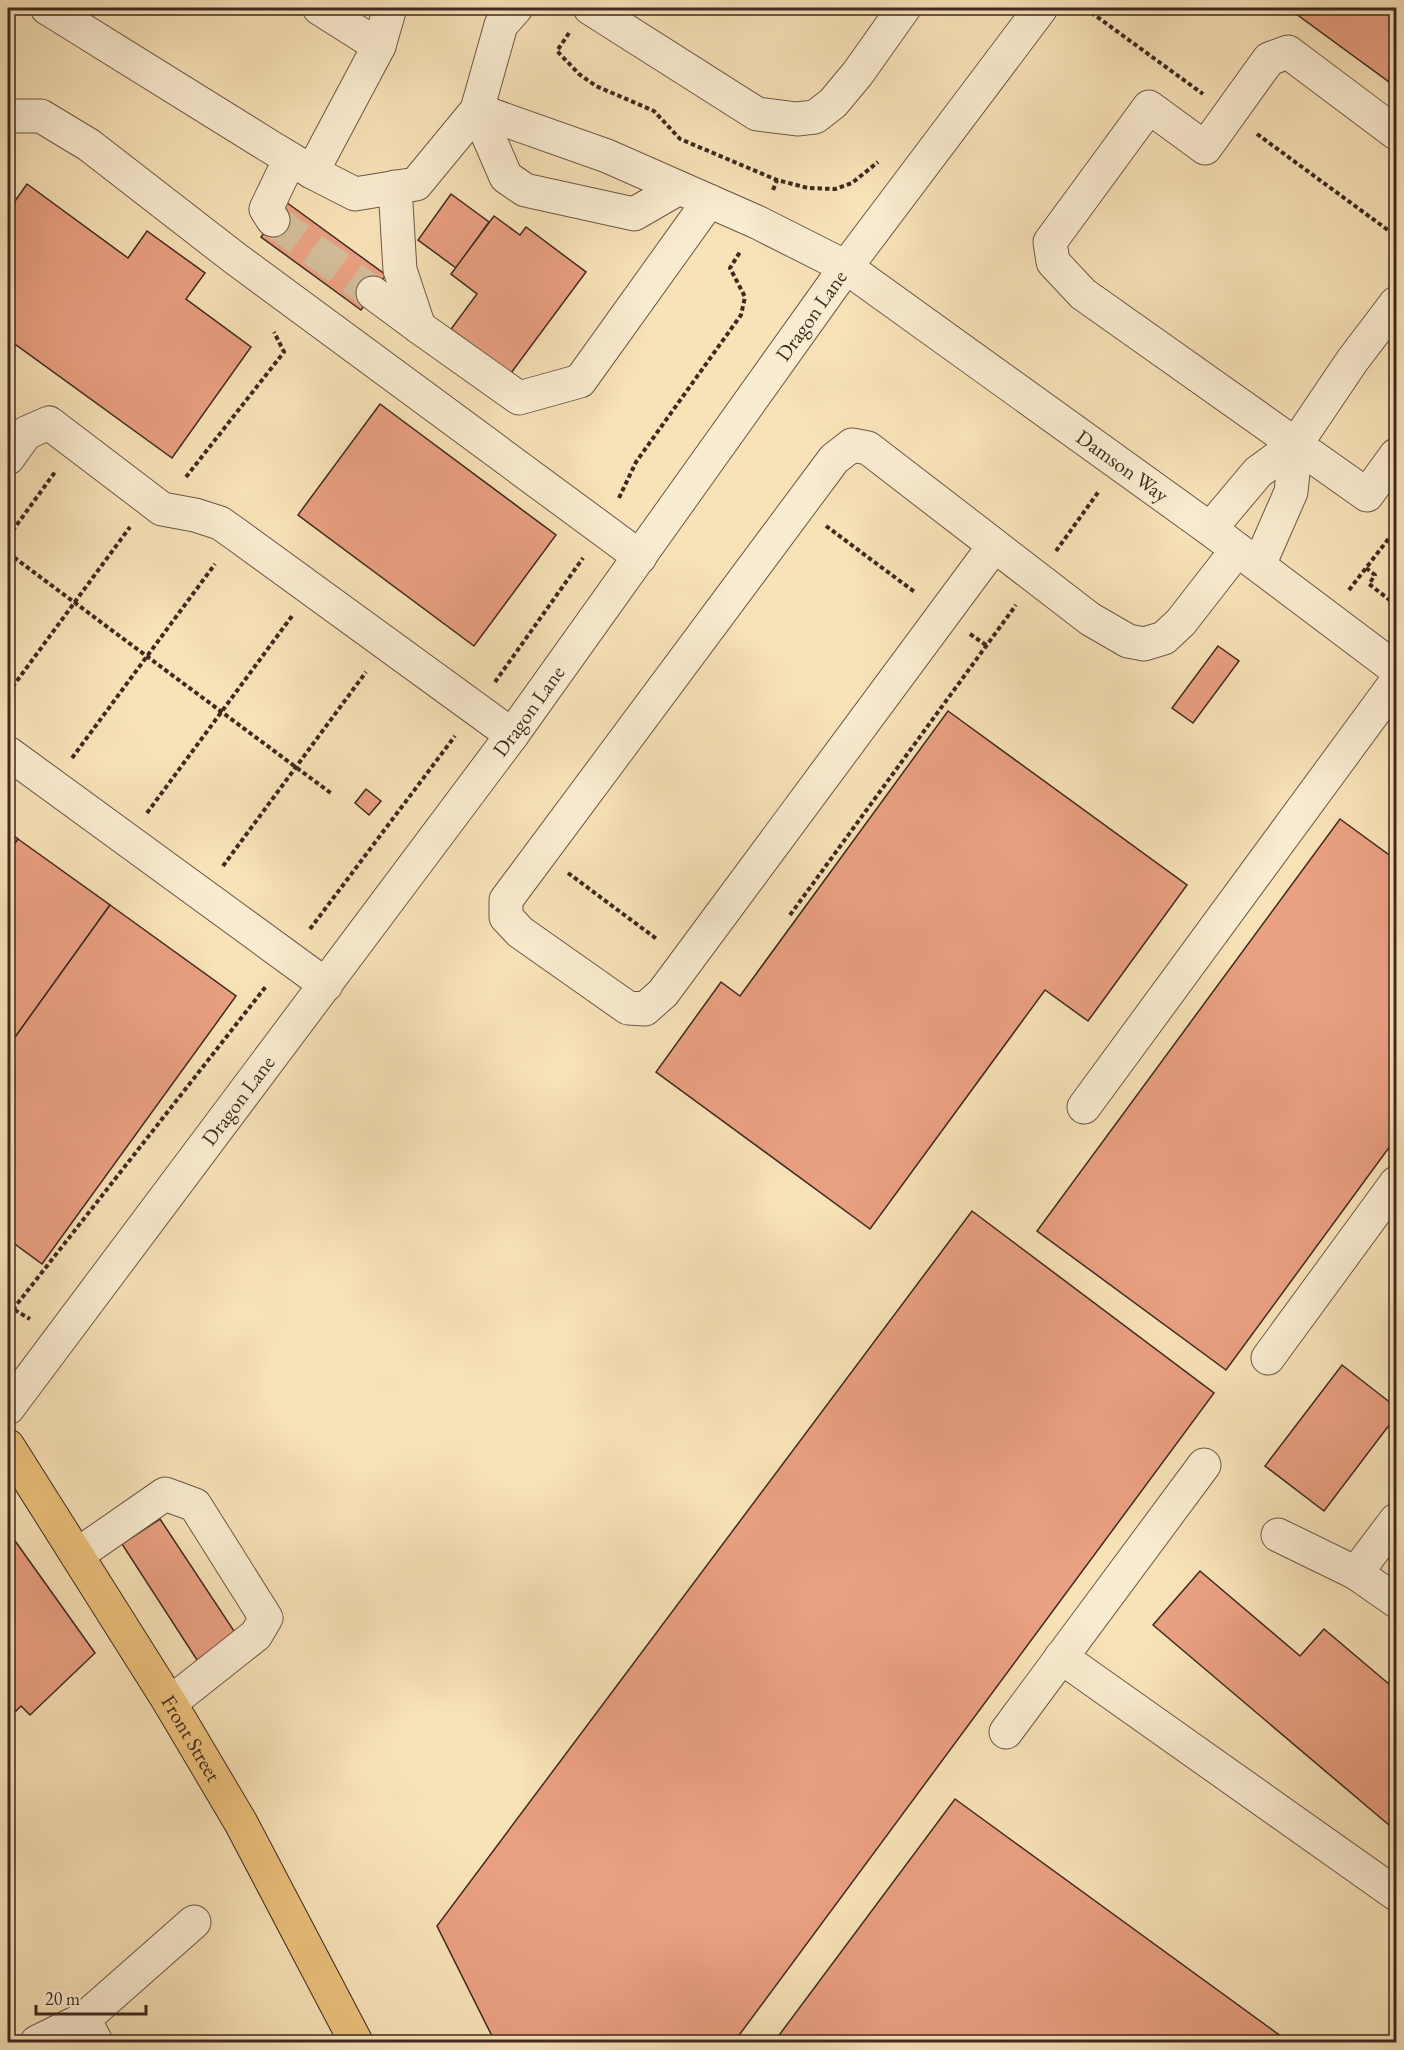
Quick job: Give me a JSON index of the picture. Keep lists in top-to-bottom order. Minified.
{"streets":{"main road":["Front Street"],"street":["Dragon Lane","Damson Way"]},"crossings":[["Dragon Lane","Damson Way"]],"scale_bar":"20 m"}
